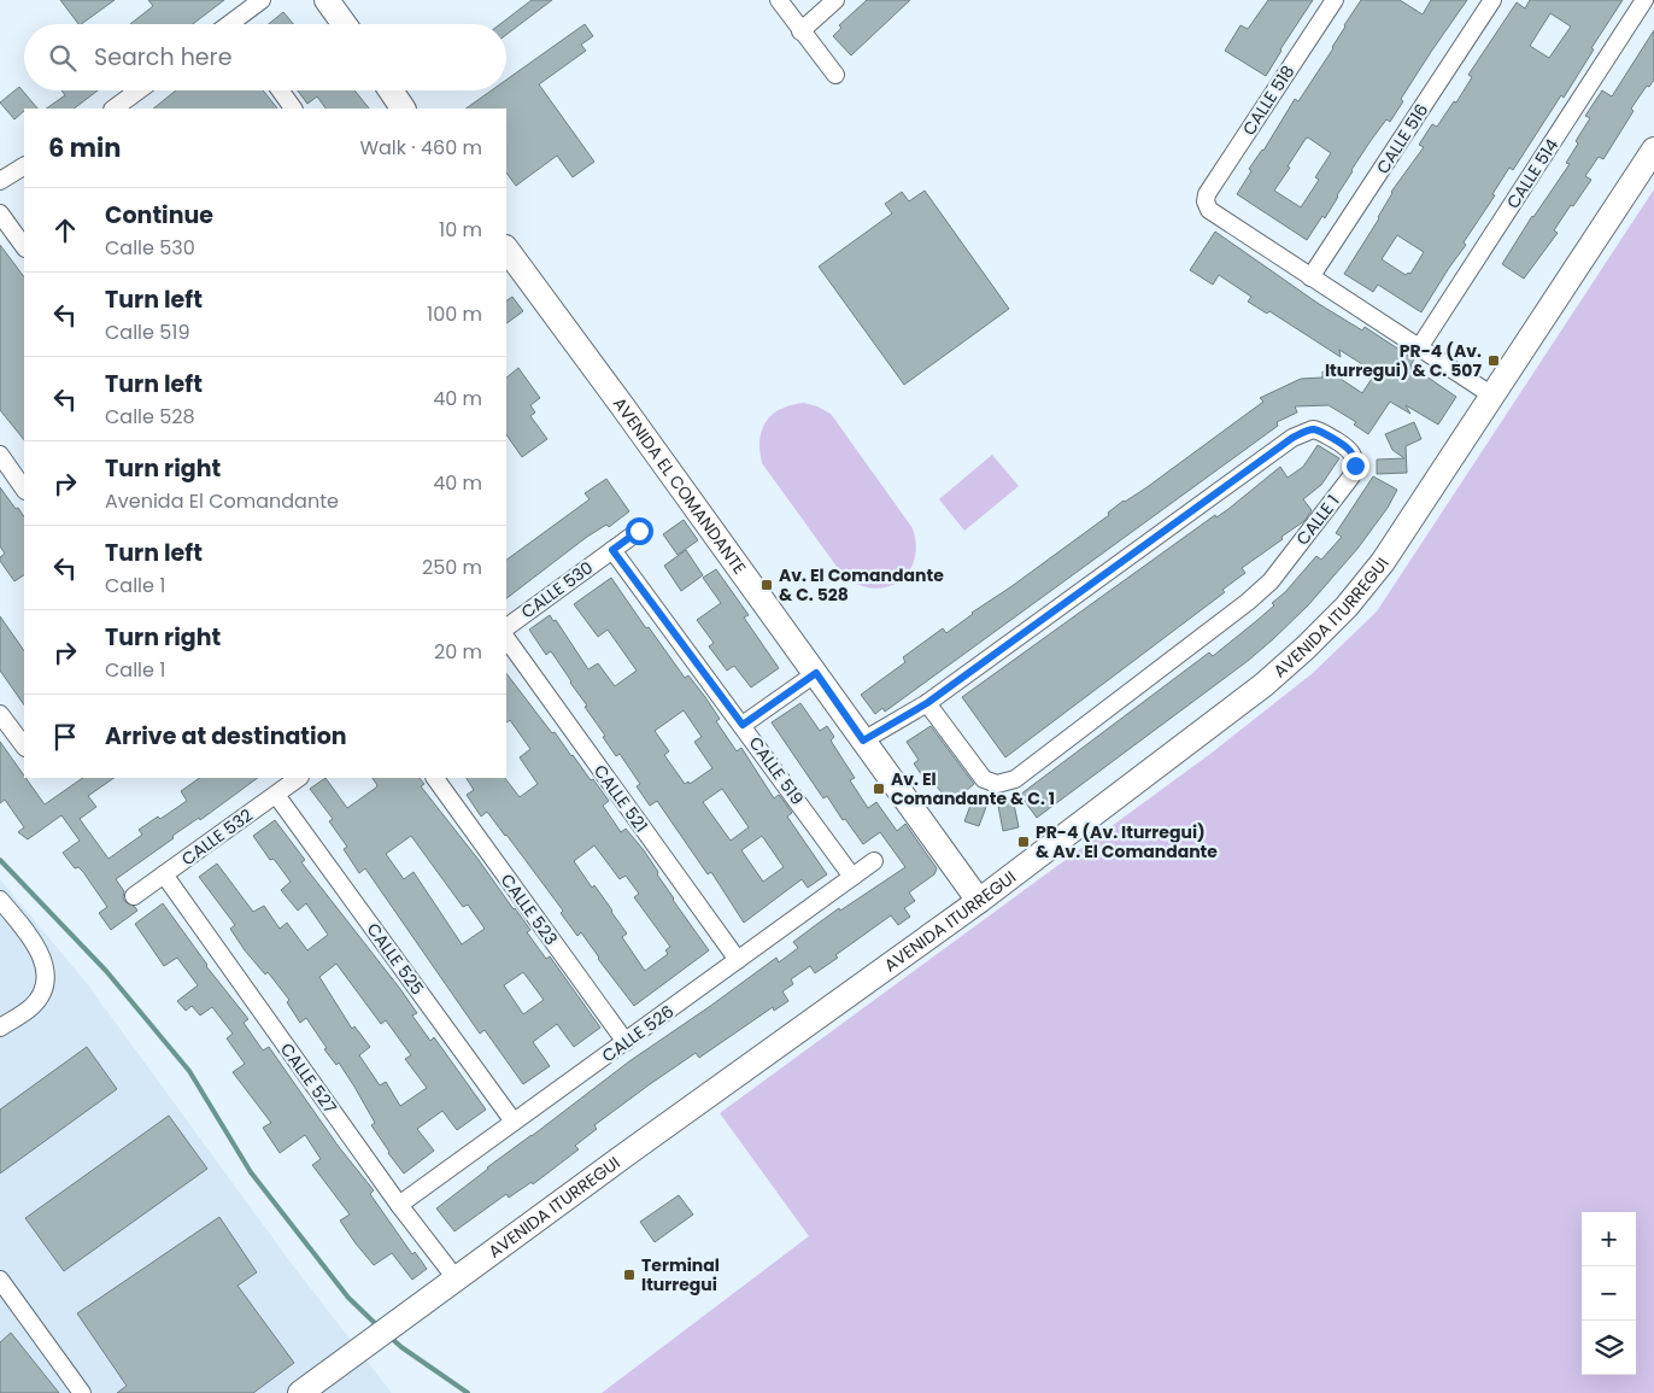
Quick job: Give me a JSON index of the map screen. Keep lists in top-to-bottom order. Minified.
{"streets":{"street":["CALLE 518","CALLE 516","CALLE 514","AVENIDA EL COMANDANTE","CALLE 1","CALLE 530","AVENIDA ITURREGUI","CALLE 519","CALLE 521","CALLE 532","CALLE 523","CALLE 525","CALLE 526","CALLE 527"]},"crossings":[["CALLE 518","CALLE 516"],["AVENIDA EL COMANDANTE","CALLE 1"],["AVENIDA EL COMANDANTE","AVENIDA ITURREGUI"],["CALLE 530","CALLE 519"],["AVENIDA ITURREGUI","CALLE 527"],["CALLE 519","CALLE 526"],["CALLE 521","CALLE 526"],["CALLE 532","CALLE 525"],["CALLE 532","CALLE 527"],["CALLE 523","CALLE 526"],["CALLE 525","CALLE 526"],["CALLE 526","CALLE 527"]],"places":{"transit":["PR-4 (Av. Iturregui) & C. 507","Av. El Comandante & C. 528","Av. El Comandante & C. 1","PR-4 (Av. Iturregui) & Av. El Comandante","Terminal Iturregui"]},"page":{"search":"Search here","heading":["6 min","Walk · 460 m"],"list":[["Continue","Calle 530","10 m"],["Turn left","Calle 519","100 m"],["Turn left","Calle 528","40 m"],["Turn right","Avenida El Comandante","40 m"],["Turn left","Calle 1","250 m"],["Turn right","Calle 1","20 m"],"Arrive at destination"],"map_buttons":["+","−"]}}
